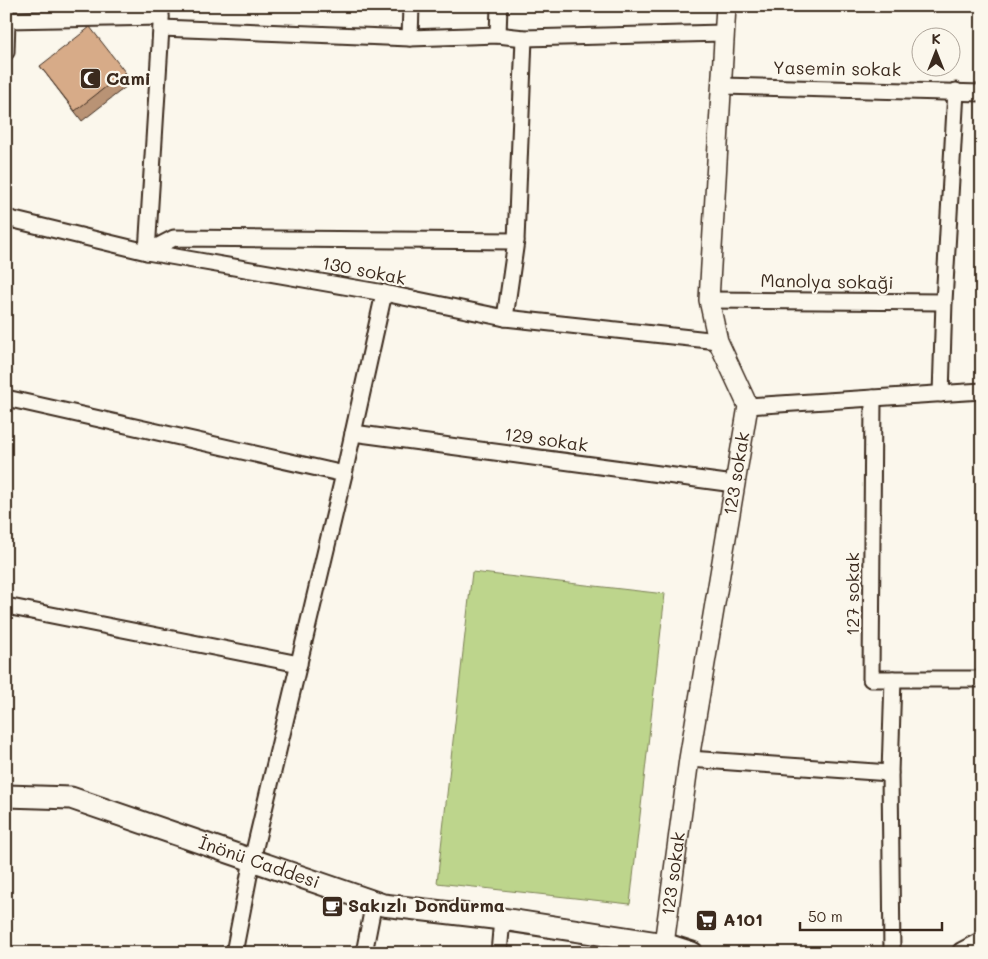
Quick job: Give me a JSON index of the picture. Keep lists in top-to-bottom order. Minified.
{"streets":{"main road":["İnönü Caddesi"],"street":["Yasemin sokak","130 sokak","Manolya sokaği","129 sokak","123 sokak","127 sokak"]},"crossings":[["129 sokak","123 sokak"],["123 sokak","İnönü Caddesi"]],"places":{"mosque":["Cami"],"cafe":["Sakızlı Dondurma"],"supermarket":["A101"]},"scale_bar":"50 m","north":"top"}
